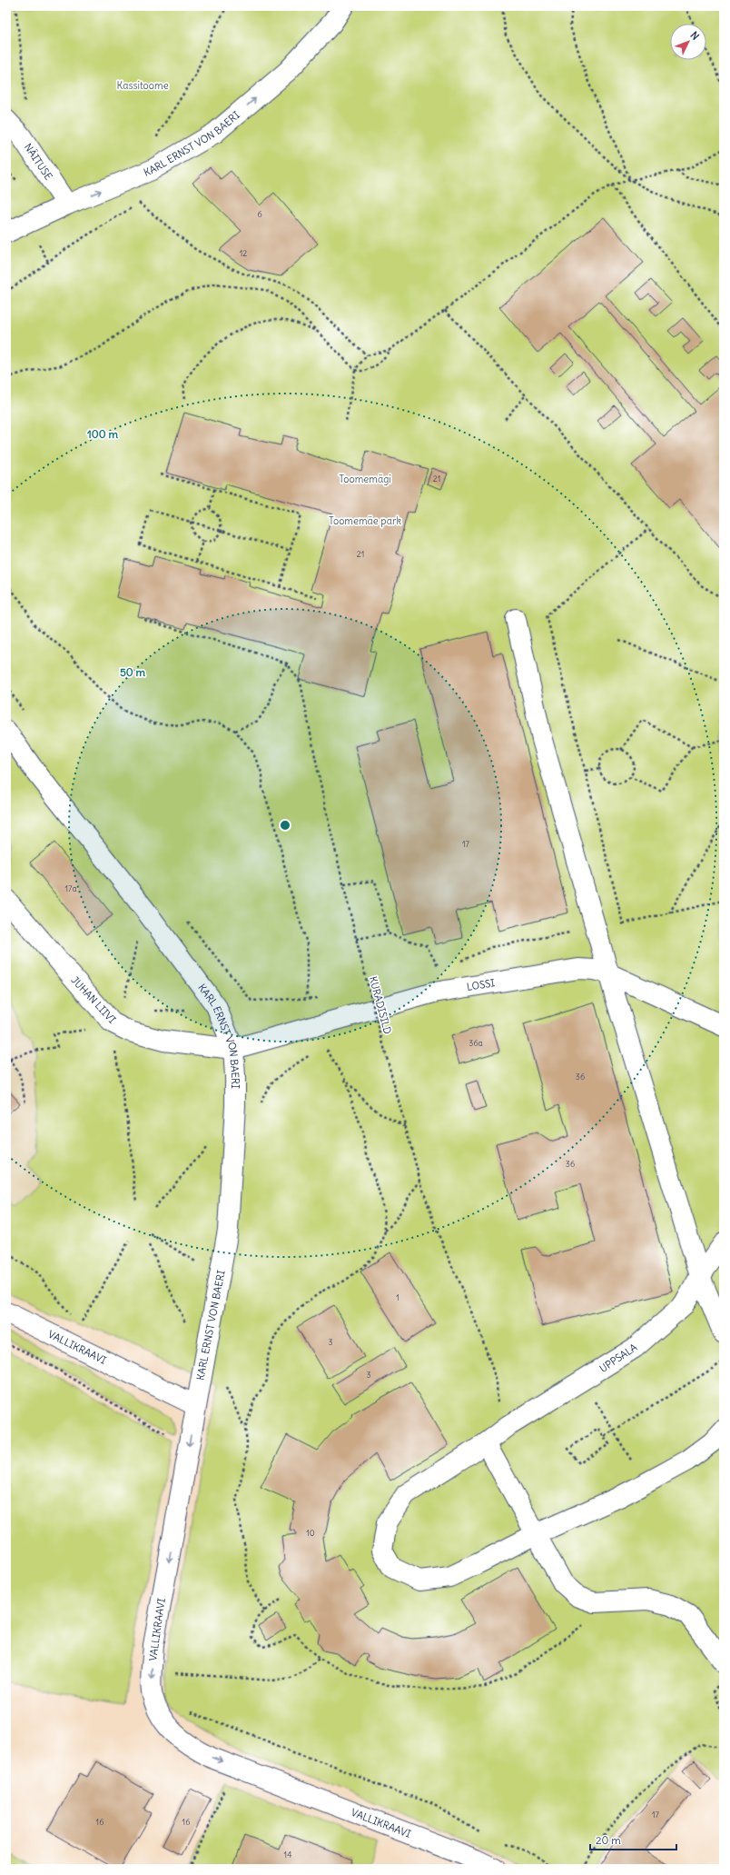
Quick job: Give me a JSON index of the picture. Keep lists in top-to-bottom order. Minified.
{"streets":{"street":["KARL ERNST VON BAERI","NÄITUSE","LOSSI","JUHAN LIIVI","VALLIKRAAVI","UPPSALA"],"path":["KURADISILD"]},"crossings":[["KARL ERNST VON BAERI","NÄITUSE"],["KARL ERNST VON BAERI","LOSSI"],["KARL ERNST VON BAERI","JUHAN LIIVI"],["KARL ERNST VON BAERI","VALLIKRAAVI"],["LOSSI","JUHAN LIIVI"]],"one_way":["VALLIKRAAVI"],"parks":["Kassitoome","Toomemägi","Toomemäe park"],"house_numbers":["6","12","21","21","17","17a","36a","36","36","1","3","3","10","17","16","16","14"],"scale_bar":"20 m","north":"top right","rings":["100 m","50 m"]}
